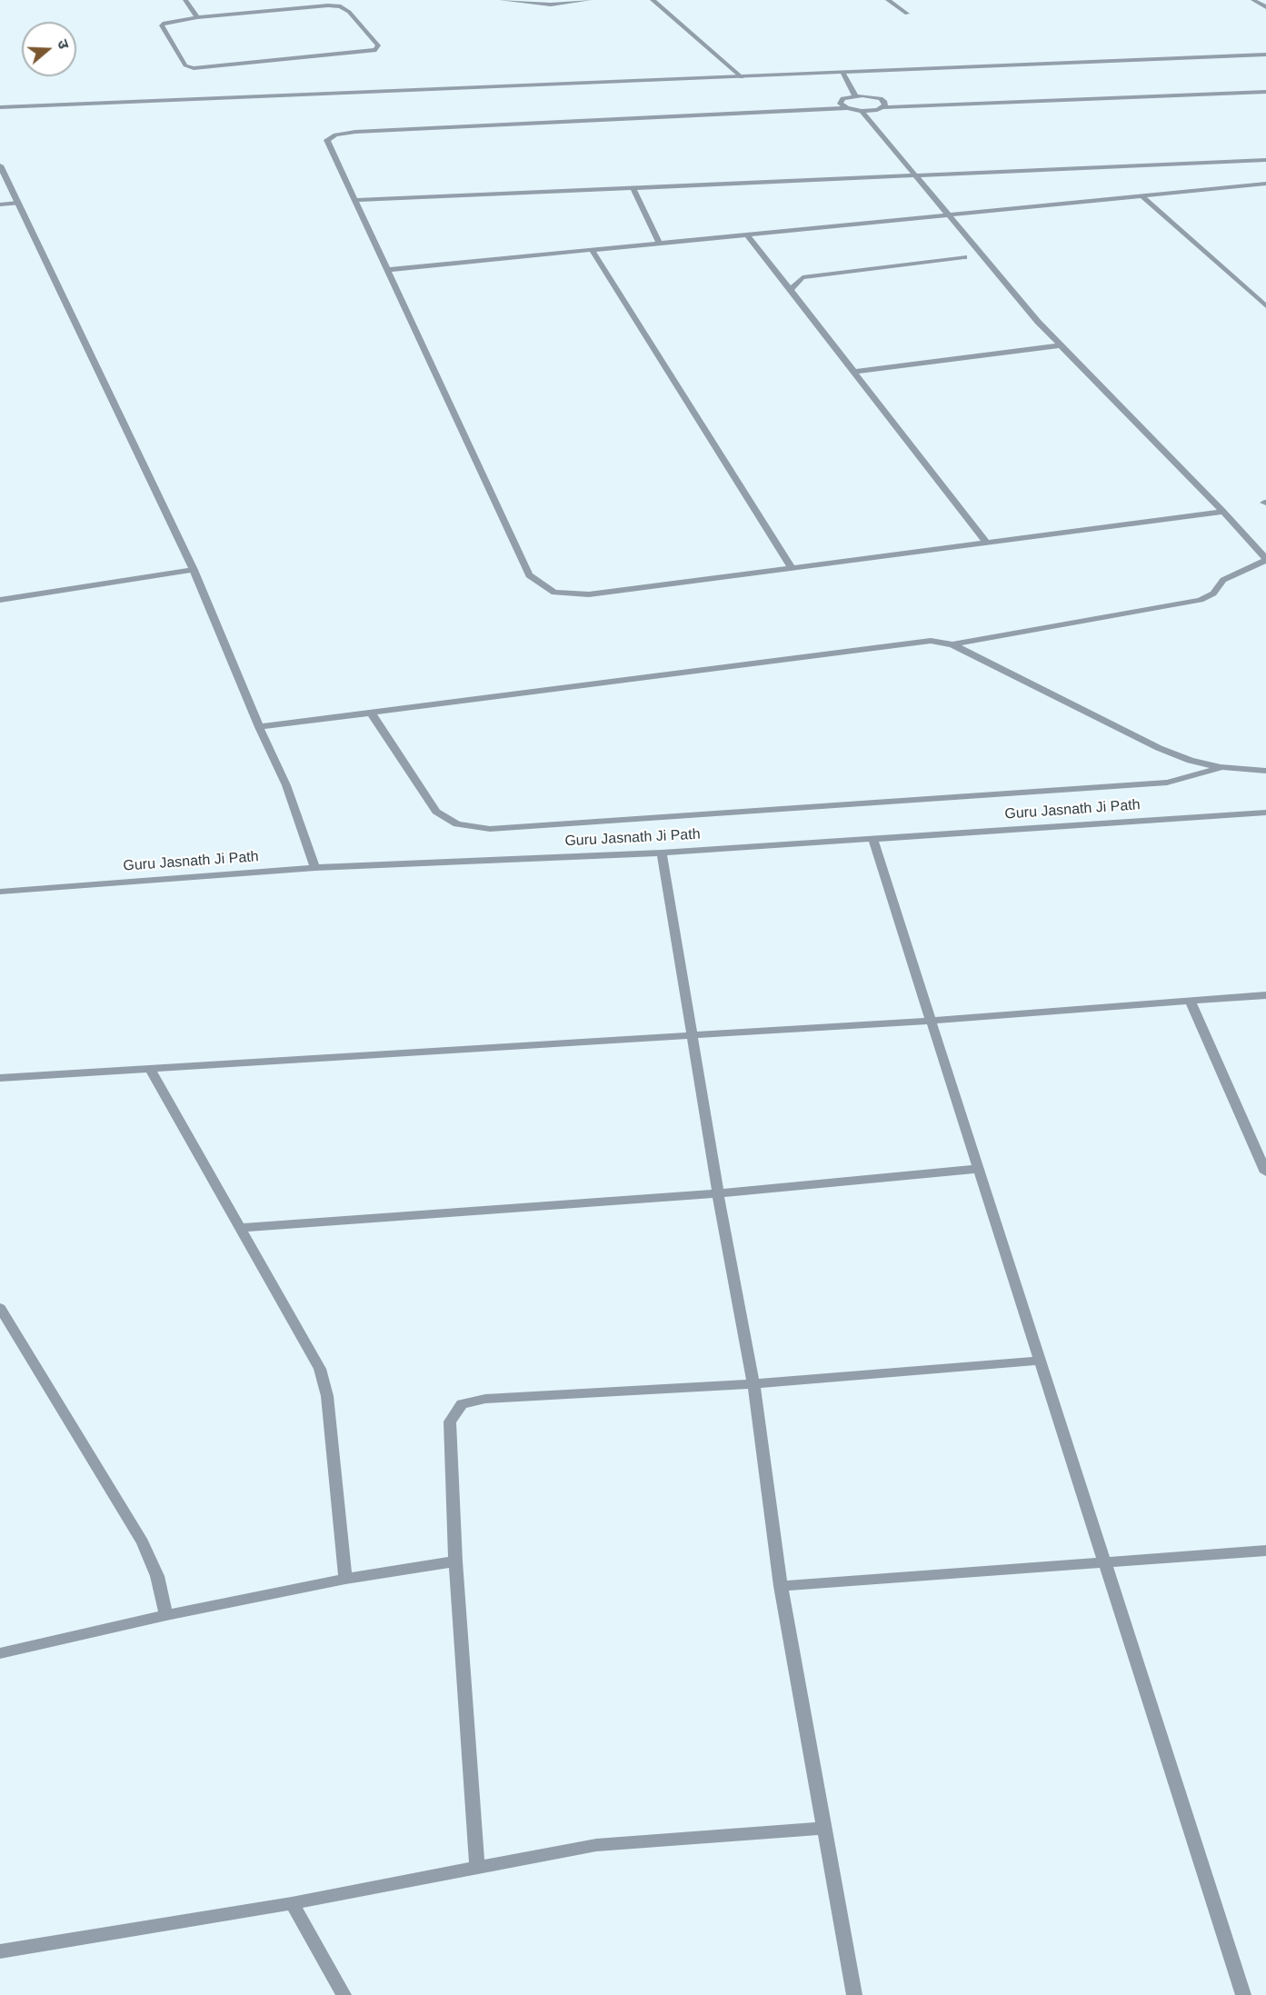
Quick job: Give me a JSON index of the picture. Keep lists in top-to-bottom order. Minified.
{"streets":{"street":["Guru Jasnath Ji Path"]},"north":"right"}
